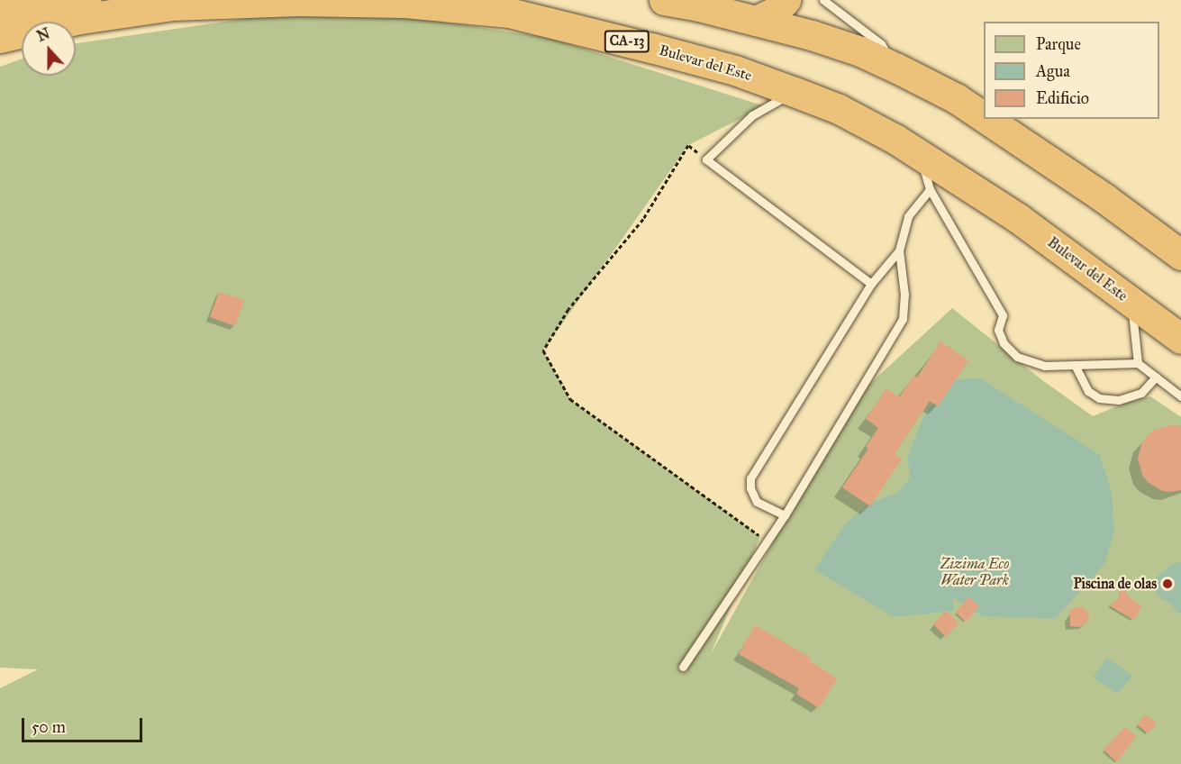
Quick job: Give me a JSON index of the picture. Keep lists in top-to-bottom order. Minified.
{"streets":{"highway":["CA-13","Bulevar del Este"]},"parks":["Zizima Eco Water Park"],"places":["Piscina de olas"],"legend":["Parque","Agua","Edificio"],"scale_bar":"50 m","north":"top"}
